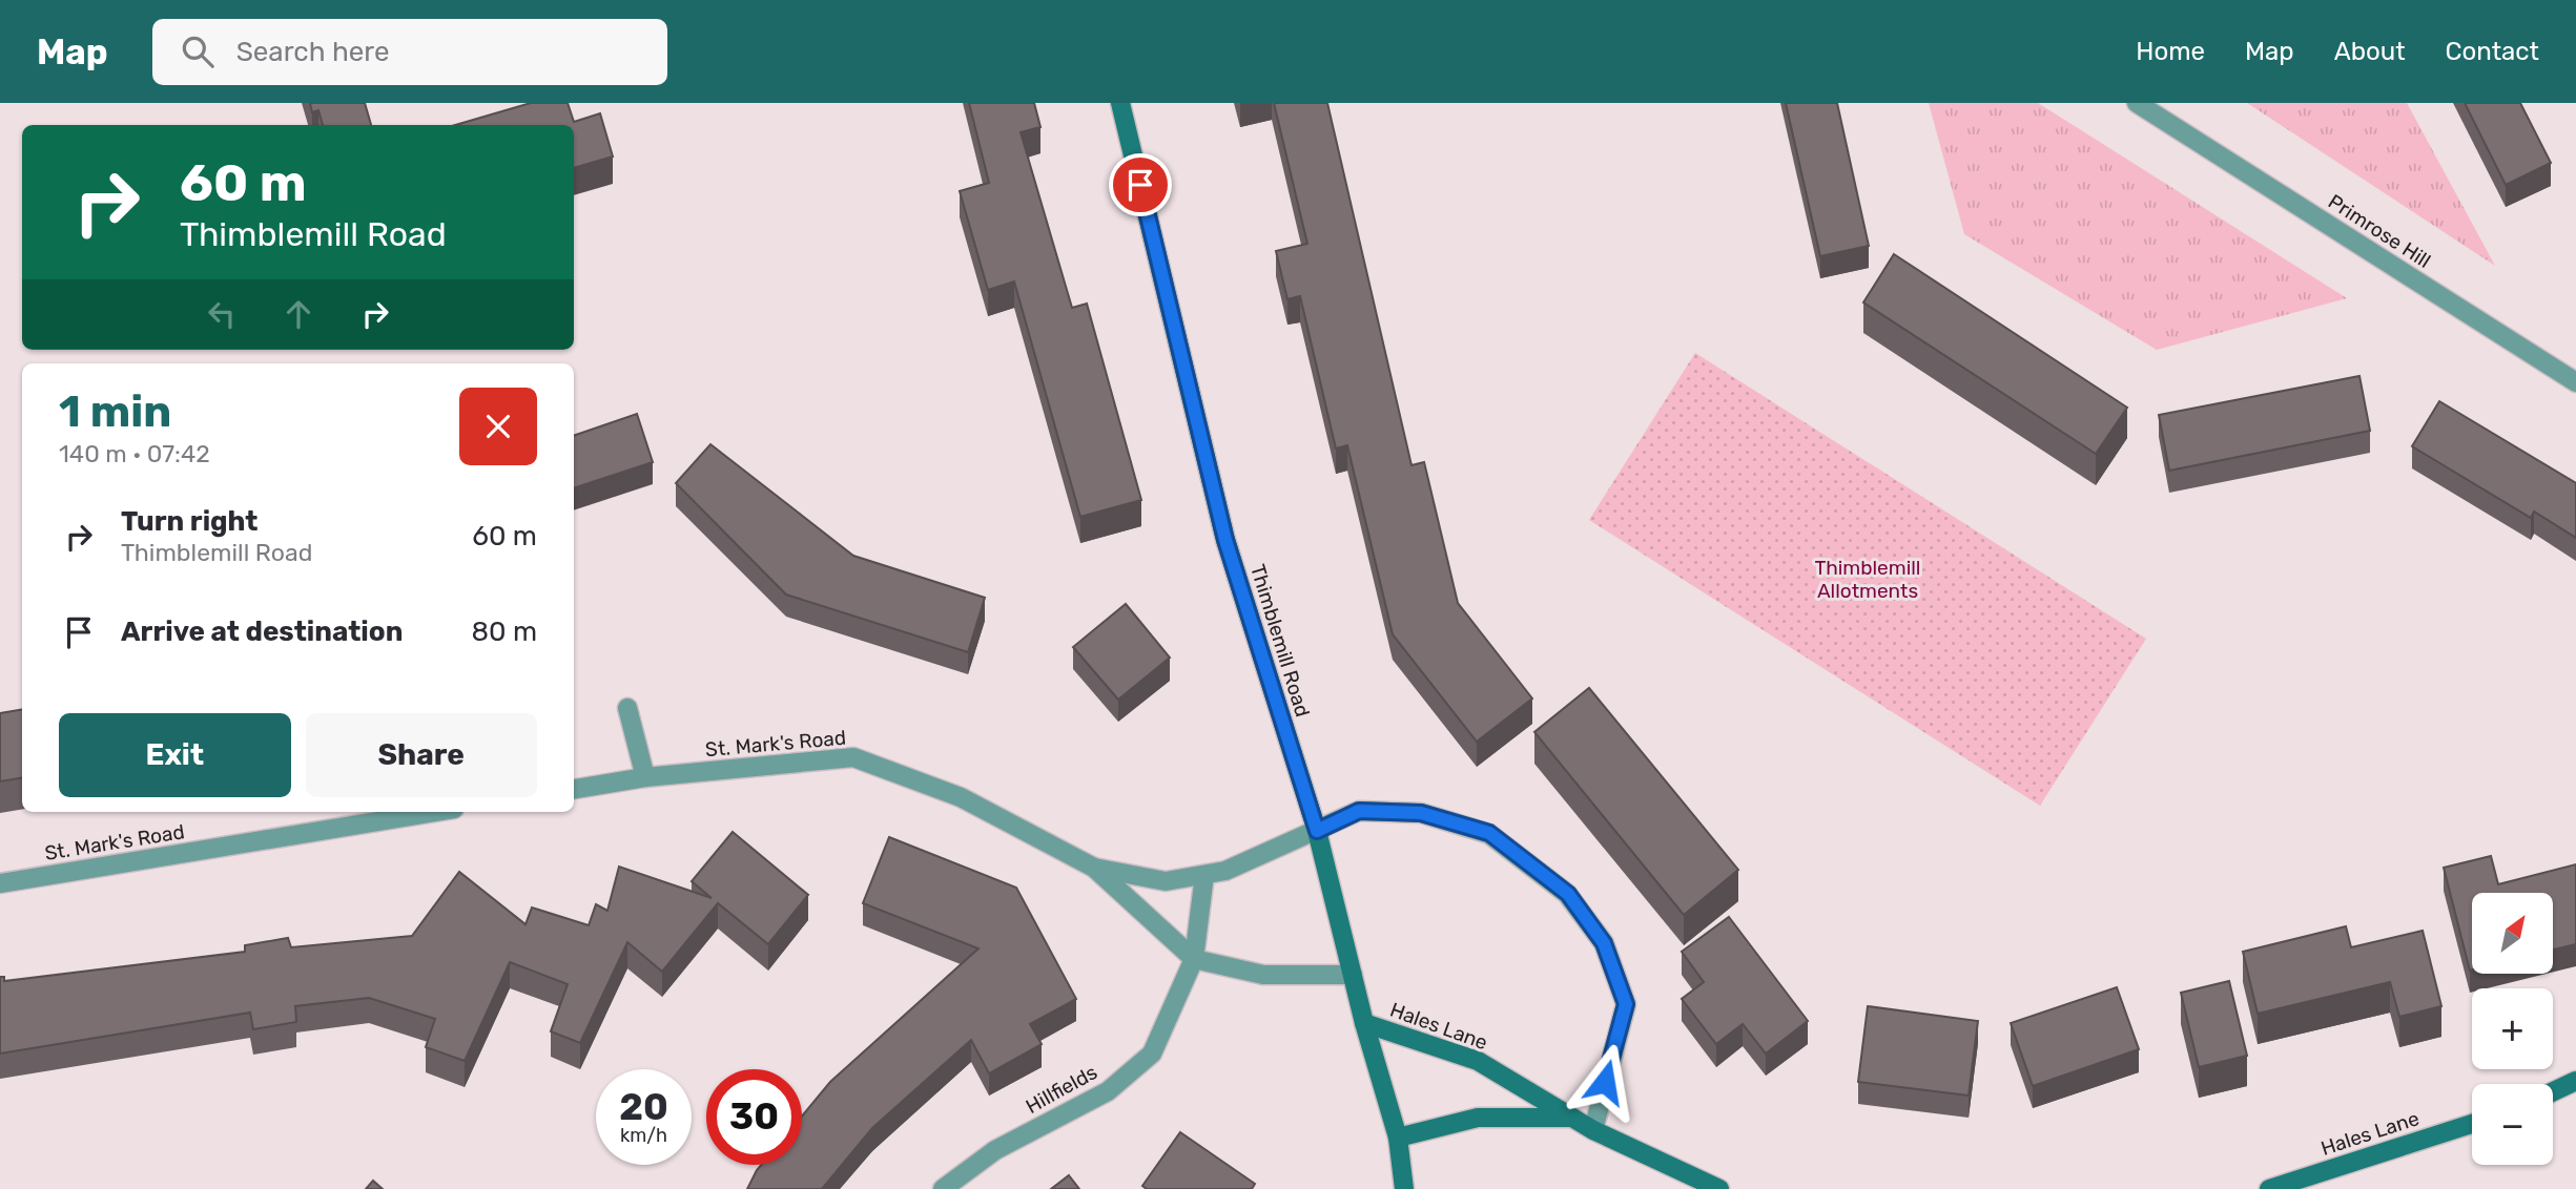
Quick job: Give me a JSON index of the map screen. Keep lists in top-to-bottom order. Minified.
{"streets":{"main road":["Thimblemill Road","Hales Lane"],"street":["Primrose Hill","St. Mark's Road","Hillfields"]},"crossings":[["Thimblemill Road","St. Mark's Road"],["Thimblemill Road","Hales Lane"],["St. Mark's Road","Hales Lane"],["St. Mark's Road","Hillfields"]],"parks":["Thimblemill Allotments"],"north":"top right","page":{"header":"Map","search":"Search here","nav":["Home","Map","About","Contact"],"turn":["60 m","Thimblemill Road"],"heading":["1 min","140 m · 07:42"],"list":[{"name":"Turn right","note":"Thimblemill Road","value":"60 m"},{"name":"Arrive at destination","value":"80 m"}],"buttons":["Exit","Share"],"map_buttons":["+","−"],"speed":"20 km/h","limit":"30"}}
